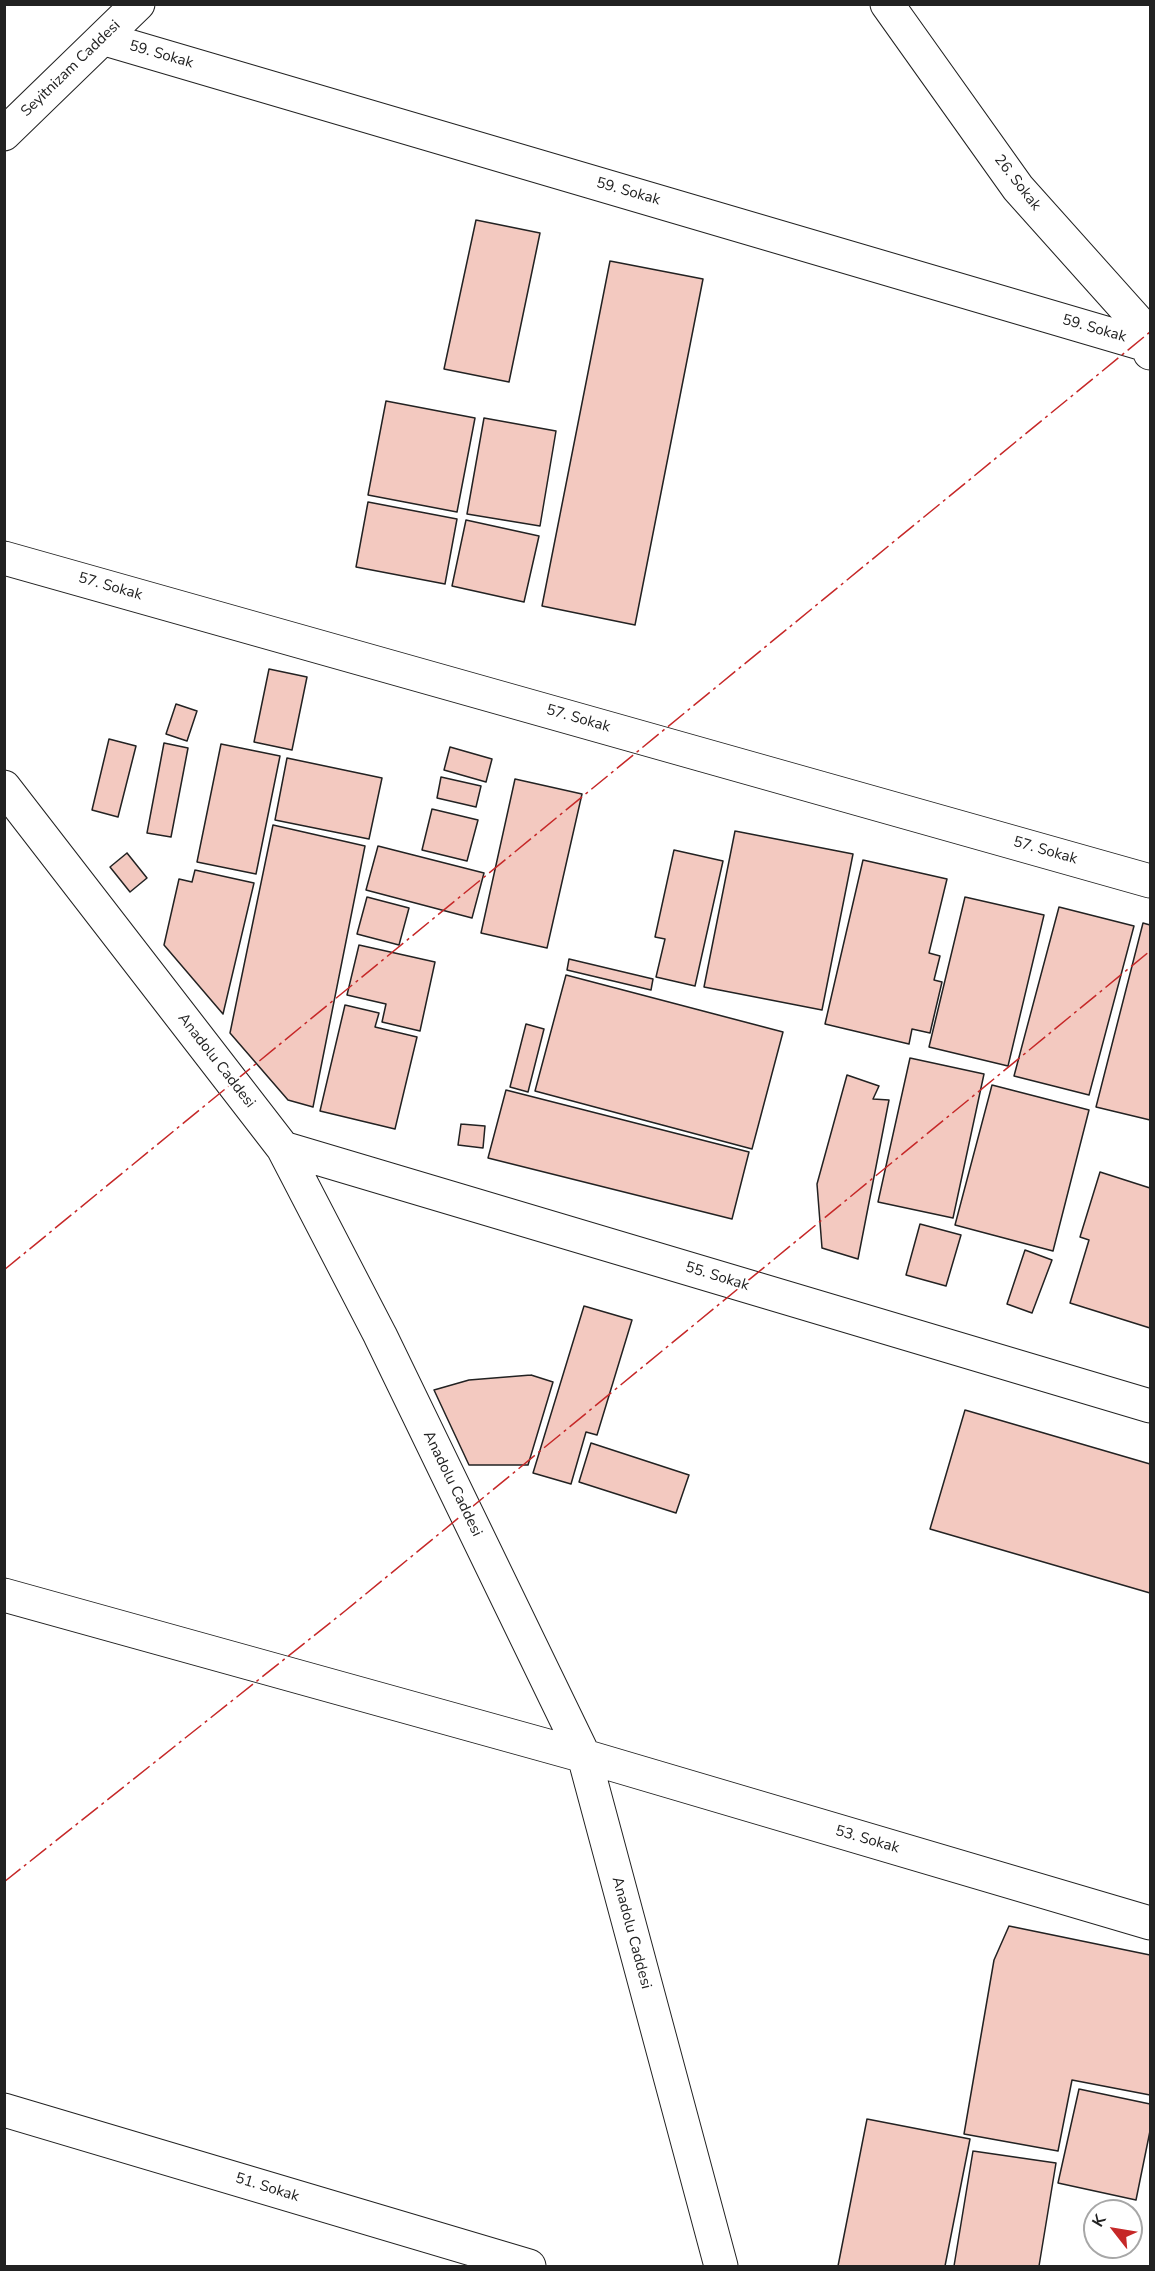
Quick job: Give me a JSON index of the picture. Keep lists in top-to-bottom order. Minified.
{"streets":{"street":["59. Sokak","Seyitnizam Caddesi","26. Sokak","57. Sokak","Anadolu Caddesi","55. Sokak","53. Sokak","51. Sokak"]},"crossings":[["59. Sokak","Seyitnizam Caddesi"],["59. Sokak","26. Sokak"],["Anadolu Caddesi","55. Sokak"],["Anadolu Caddesi","53. Sokak"]],"north":"top left"}
